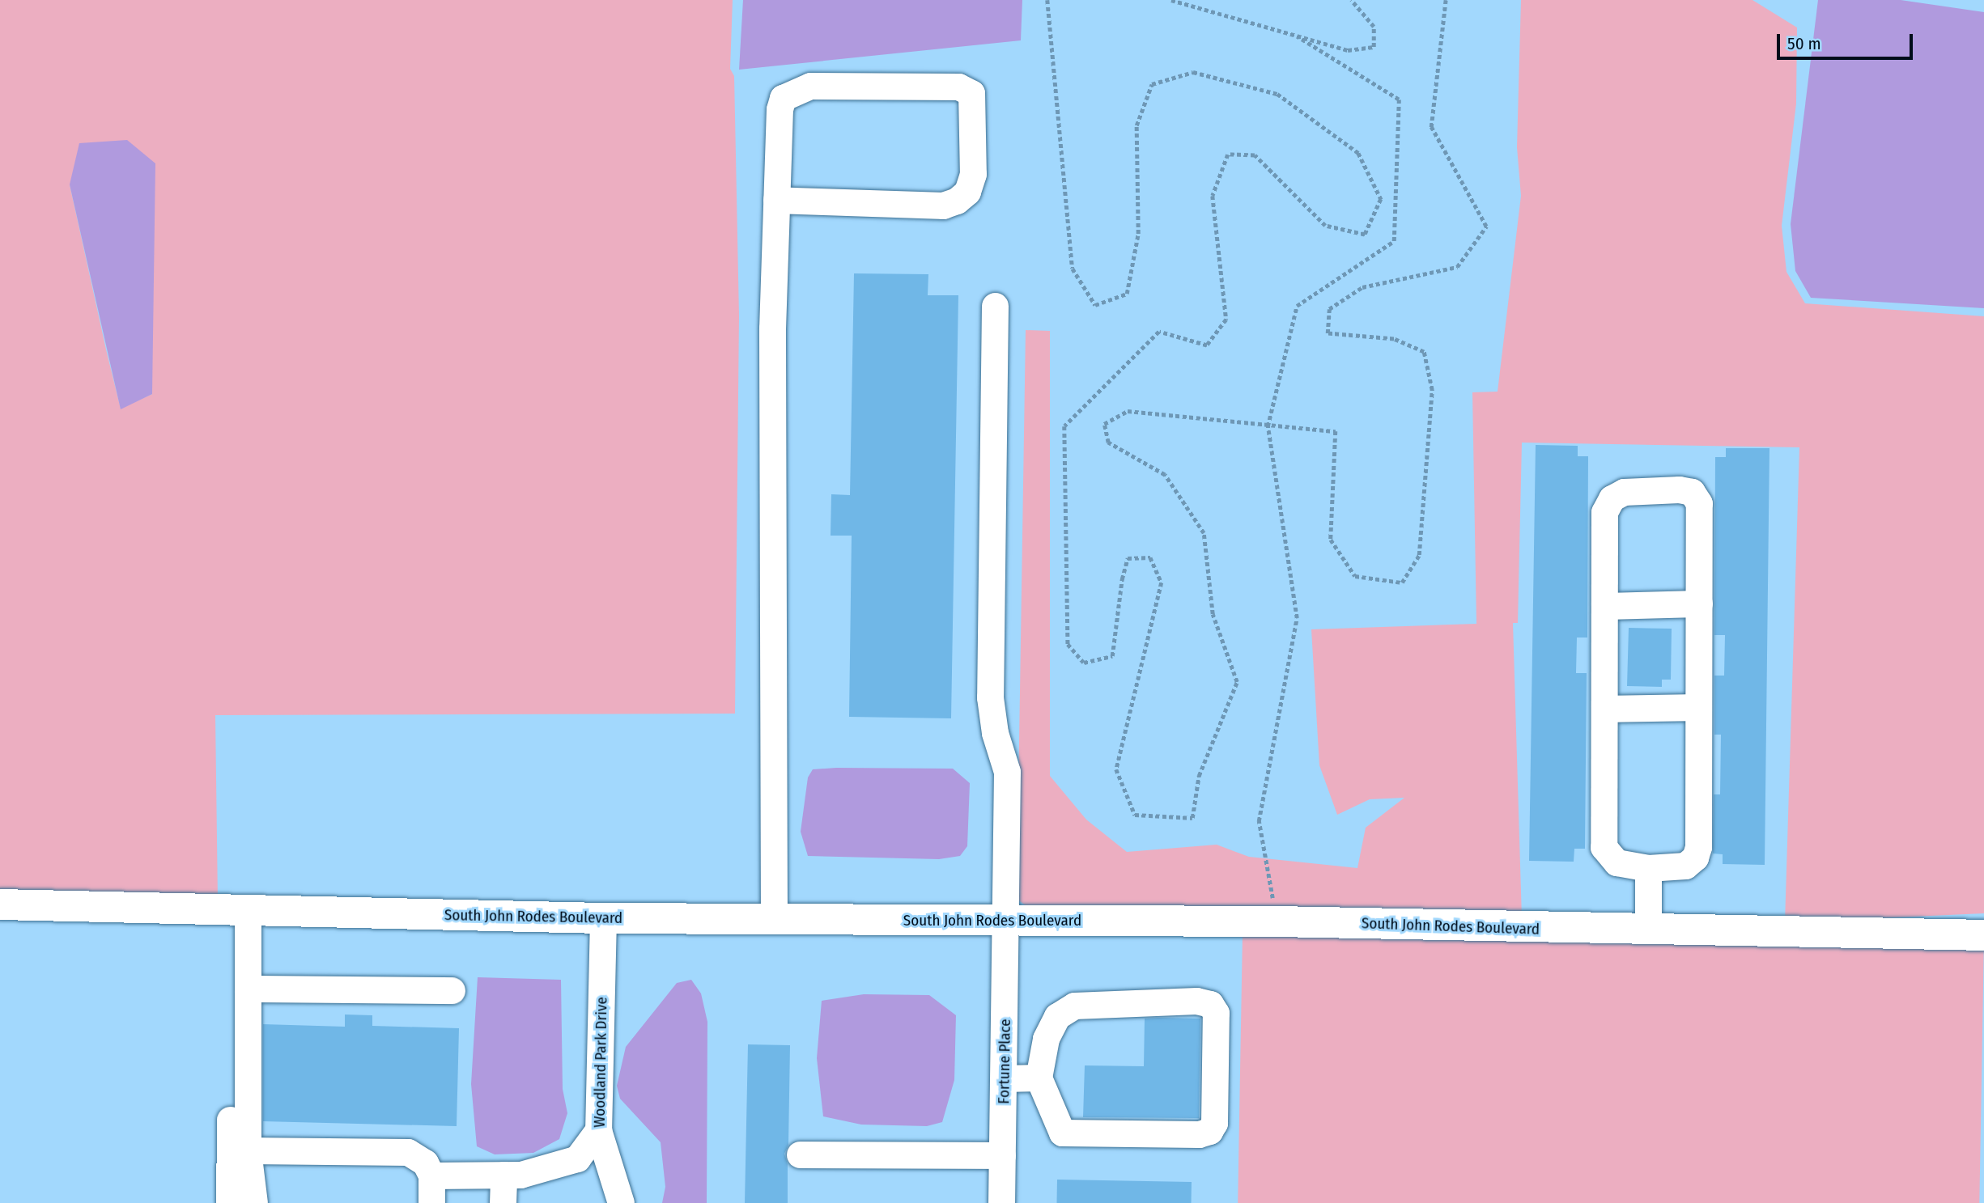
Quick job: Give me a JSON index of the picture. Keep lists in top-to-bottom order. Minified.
{"streets":{"main road":["South John Rodes Boulevard"],"street":["Fortune Place","Woodland Park Drive"]},"crossings":[["South John Rodes Boulevard","Fortune Place"],["South John Rodes Boulevard","Woodland Park Drive"]],"scale_bar":"50 m"}
